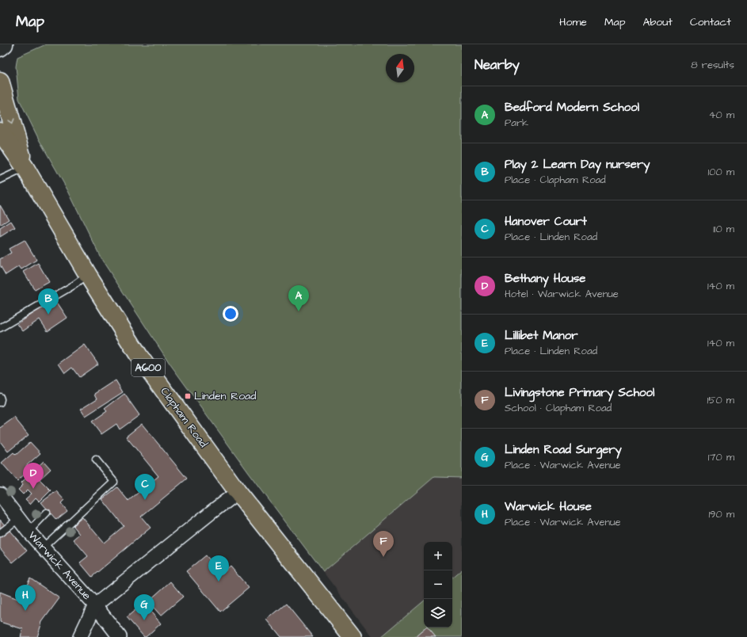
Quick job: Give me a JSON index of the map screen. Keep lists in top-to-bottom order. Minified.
{"streets":{"main road":["A600","Clapham Road"],"street":["Warwick Avenue"]},"places":{"transit":["Linden Road"]},"north":"top","page":{"header":"Map","nav":["Home","Map","About","Contact"],"heading":["Nearby","8 results"],"list":[{"mark":"A","name":"Bedford Modern School","note":"Park","value":"40 m"},{"mark":"B","name":"Play 2 Learn Day nursery","note":"Place · Clapham Road","value":"100 m"},{"mark":"C","name":"Hanover Court","note":"Place · Linden Road","value":"110 m"},{"mark":"D","name":"Bethany House","note":"Hotel · Warwick Avenue","value":"140 m"},{"mark":"E","name":"Lillibet Manor","note":"Place · Linden Road","value":"140 m"},{"mark":"F","name":"Livingstone Primary School","note":"School · Clapham Road","value":"150 m"},{"mark":"G","name":"Linden Road Surgery","note":"Place · Warwick Avenue","value":"170 m"},{"mark":"H","name":"Warwick House","note":"Place · Warwick Avenue","value":"190 m"}],"pins":["A","B","D","C","F","E","H","G"],"map_buttons":["+","−"]}}
